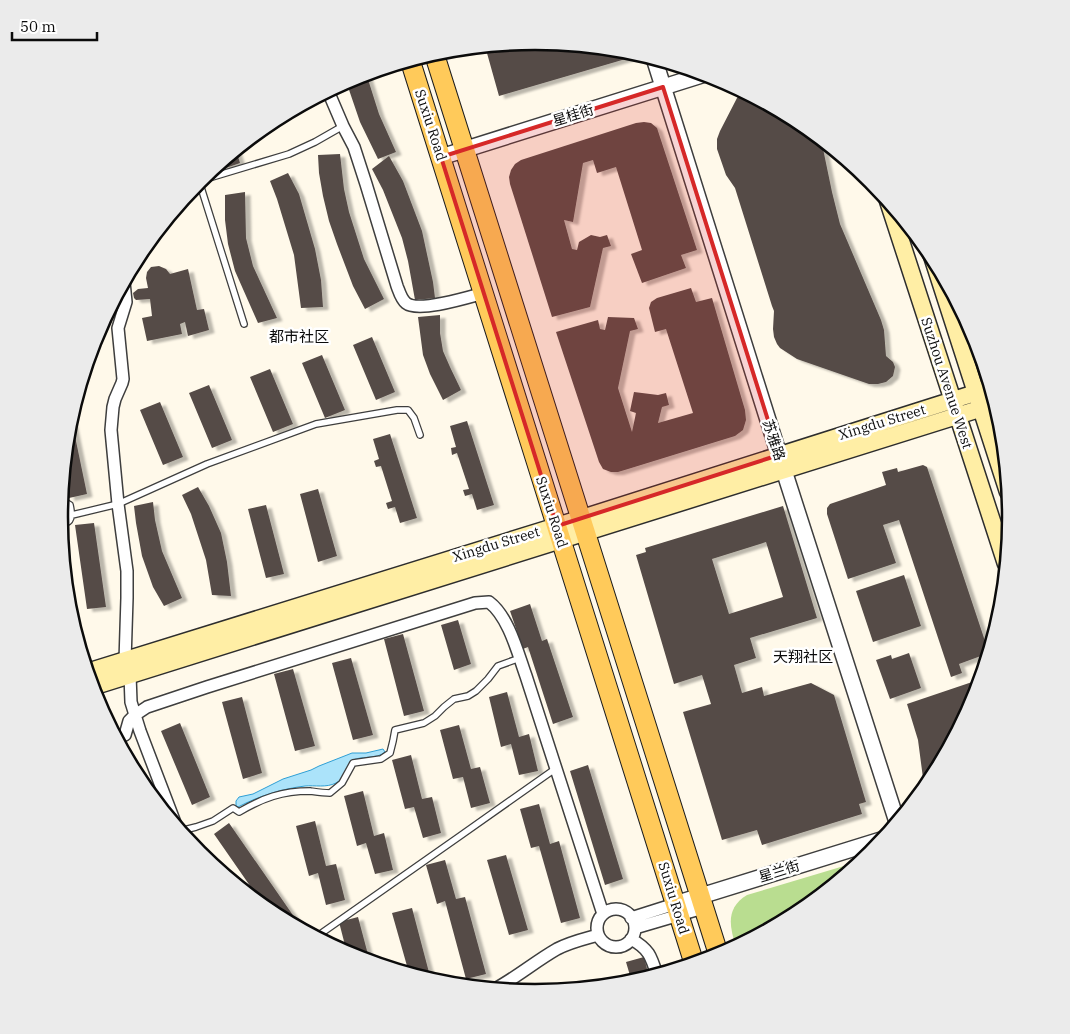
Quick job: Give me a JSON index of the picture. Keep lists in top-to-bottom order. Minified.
{"streets":{"main road":["Suxiu Road","Suzhou Avenue West","Xingdu Street"],"street":["星桂街","苏雅路","星兰街"]},"crossings":[["星桂街","Suxiu Road"],["星桂街","苏雅路"],["Suxiu Road","Xingdu Street"],["Suxiu Road","星兰街"],["Suzhou Avenue West","Xingdu Street"],["Xingdu Street","苏雅路"]],"districts":["都市社区","天翔社区"],"scale_bar":"50 m"}
